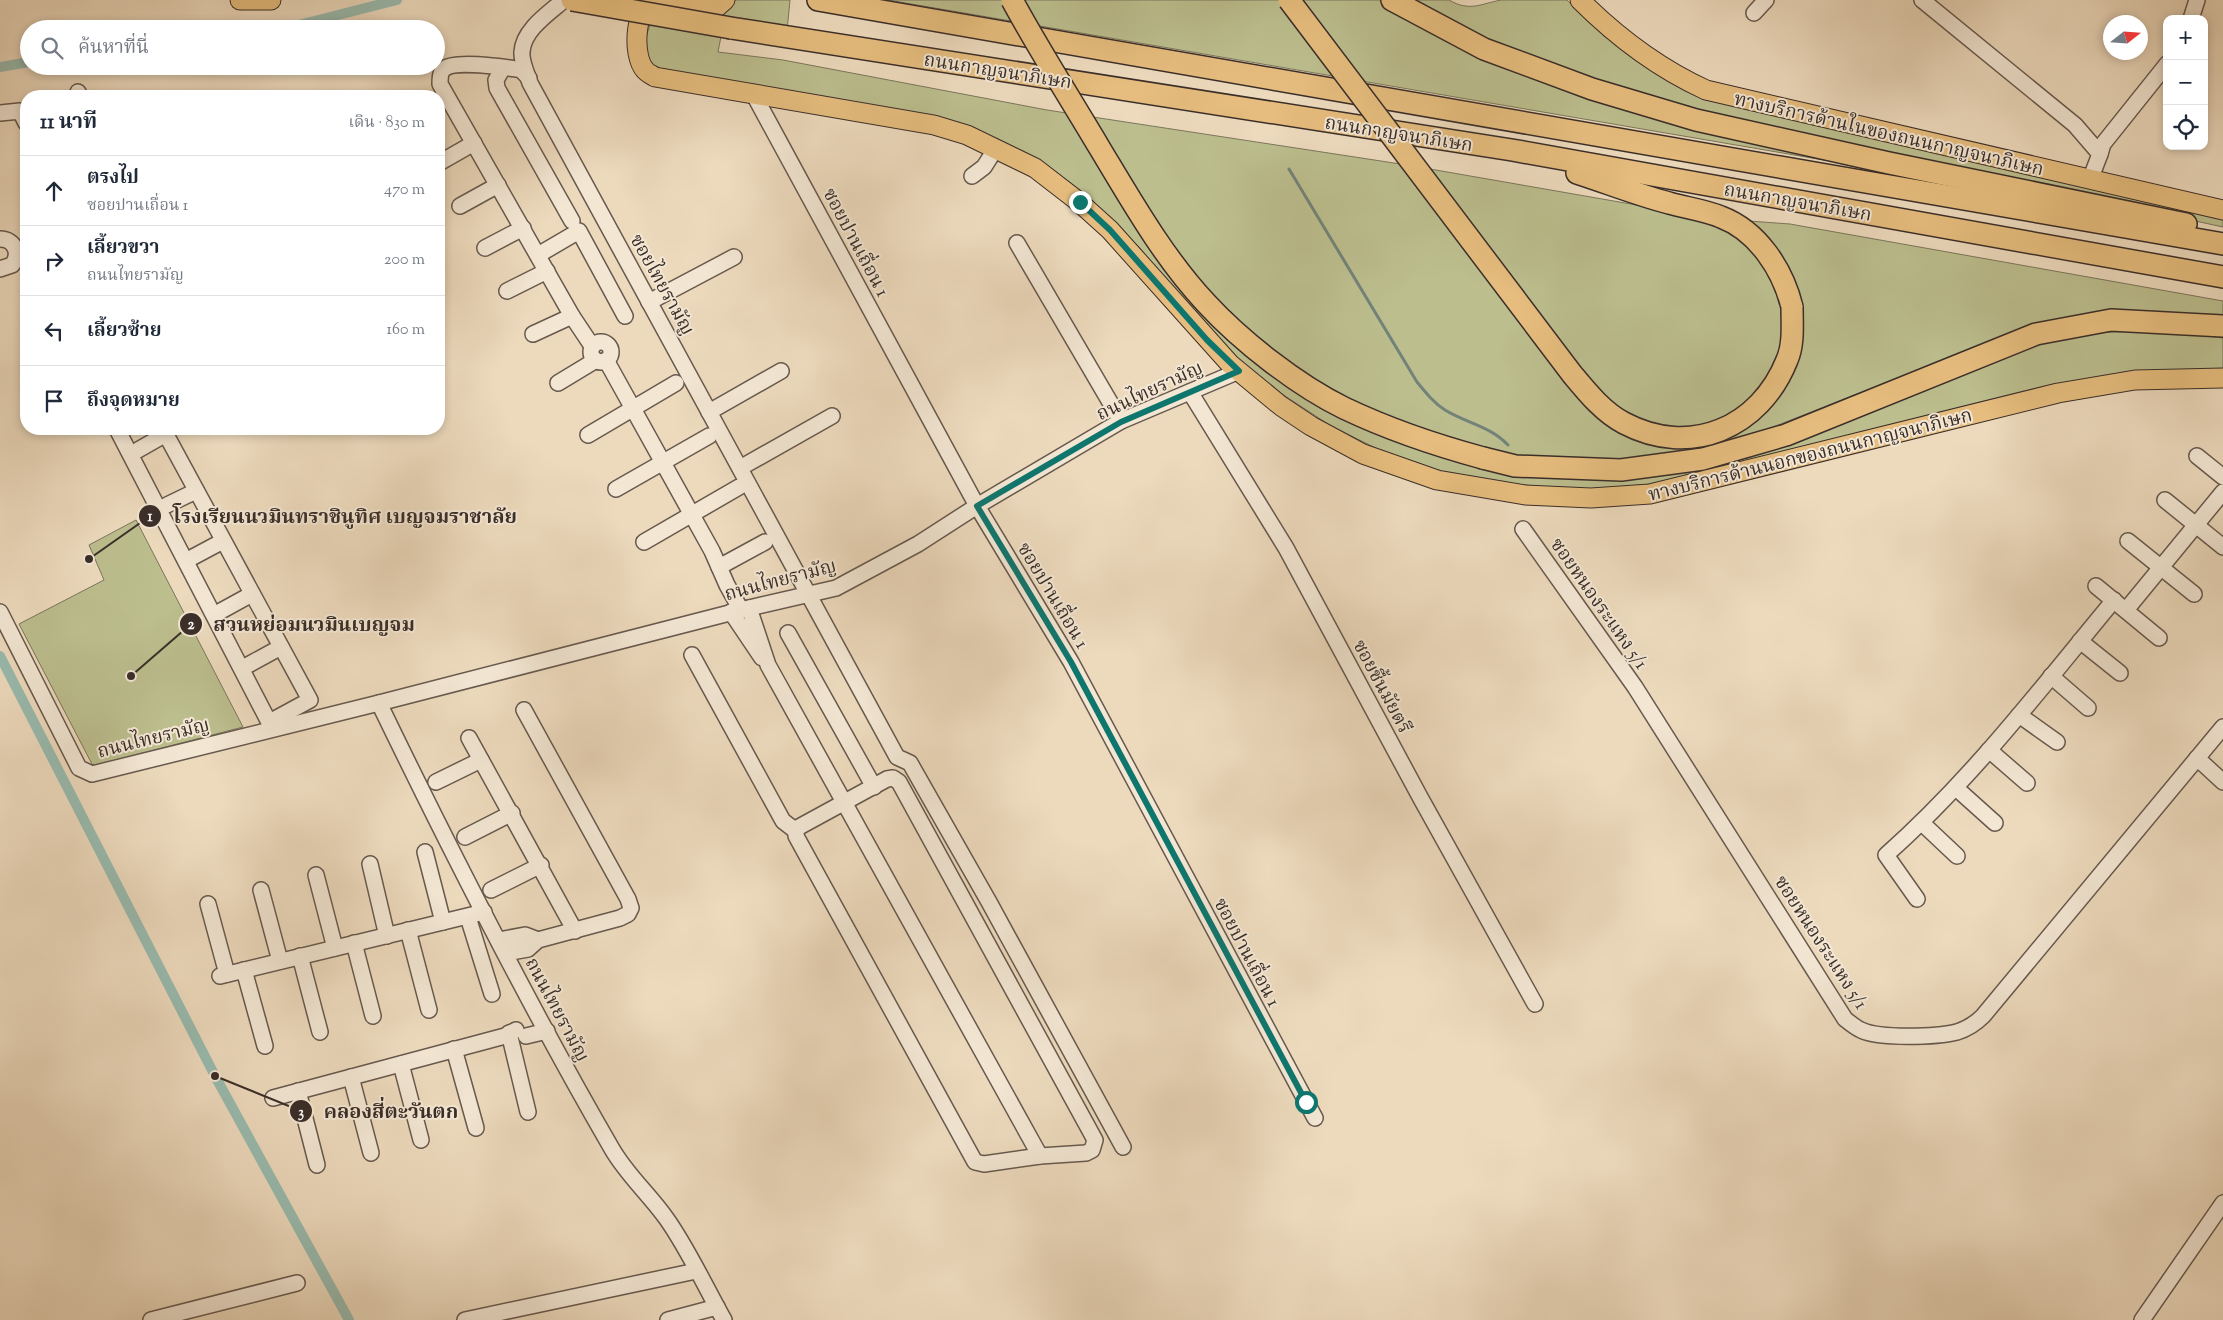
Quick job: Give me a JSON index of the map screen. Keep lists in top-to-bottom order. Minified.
{"streets":{"highway":["ถนนกาญจนาภิเษก"],"main road":["ทางบริการด้านในของถนนกาญจนาภิเษก","ทางบริการด้านนอกของถนนกาญจนาภิเษก"],"street":["ซอยปานเถื่อน 1","ซอยไทยรามัญ","ถนนไทยรามัญ","ซอยหนองระแหง 5/1","ซอยชื้นมัยตรี"]},"crossings":[["ซอยปานเถื่อน 1","ถนนไทยรามัญ"],["ซอยปานเถื่อน 1","ทางบริการด้านนอกของถนนกาญจนาภิเษก"],["ซอยไทยรามัญ","ถนนไทยรามัญ"],["ถนนไทยรามัญ","ทางบริการด้านนอกของถนนกาญจนาภิเษก"],["ถนนไทยรามัญ","ซอยชื้นมัยตรี"]],"places":["โรงเรียนนวมินทราชินูทิศ เบญจมราชาลัย","สวนหย่อมนวมินเบญจม","คลองสี่ตะวันตก"],"north":"right","page":{"map_buttons":["+","−"],"search":"ค้นหาที่นี่","heading":["11 นาที","เดิน · 830 m"],"list":[["ตรงไป","ซอยปานเถื่อน 1","470 m"],["เลี้ยวขวา","ถนนไทยรามัญ","200 m"],["เลี้ยวซ้าย","160 m"],"ถึงจุดหมาย"]}}
